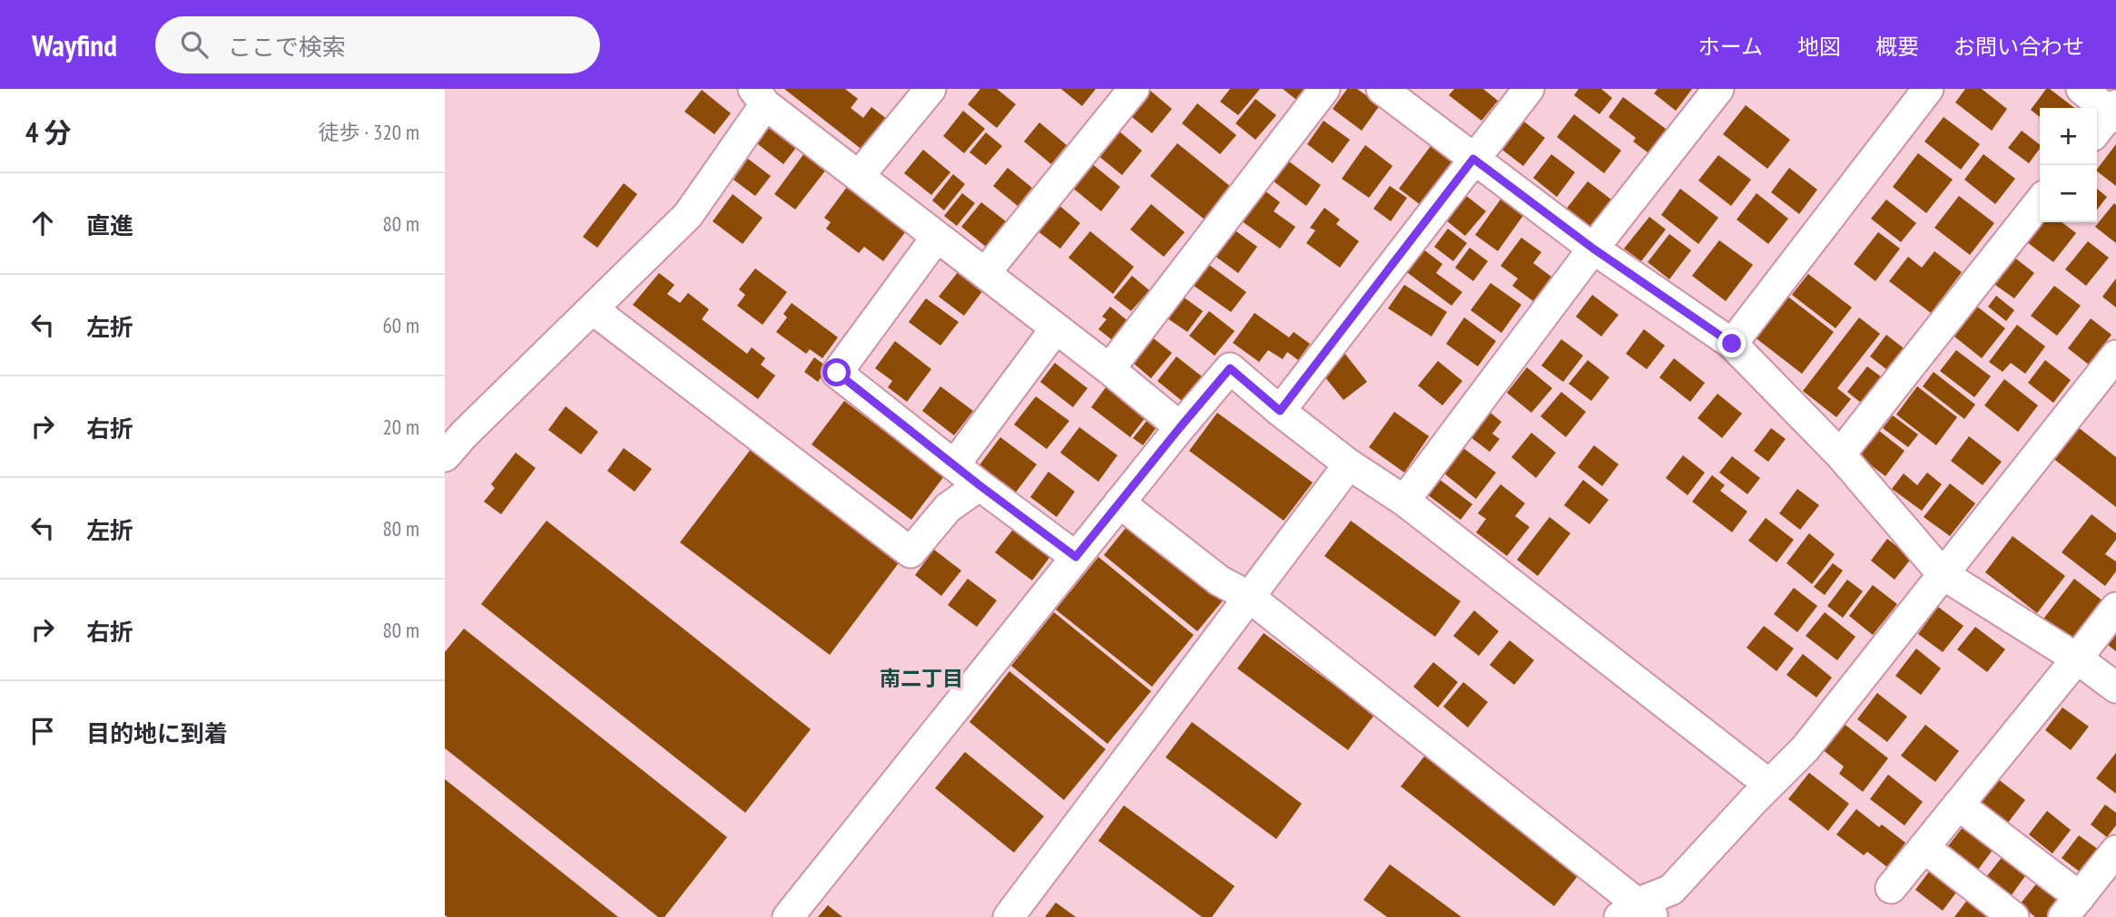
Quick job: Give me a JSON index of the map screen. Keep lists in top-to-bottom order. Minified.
{"districts":["南二丁目"],"page":{"header":"Wayfind","search":"ここで検索","nav":["ホーム","地図","概要","お問い合わせ"],"heading":["4 分","徒歩 · 320 m"],"map_buttons":["+","−"],"list":[["直進","80 m"],["左折","60 m"],["右折","20 m"],["左折","80 m"],["右折","80 m"],"目的地に到着"]}}
